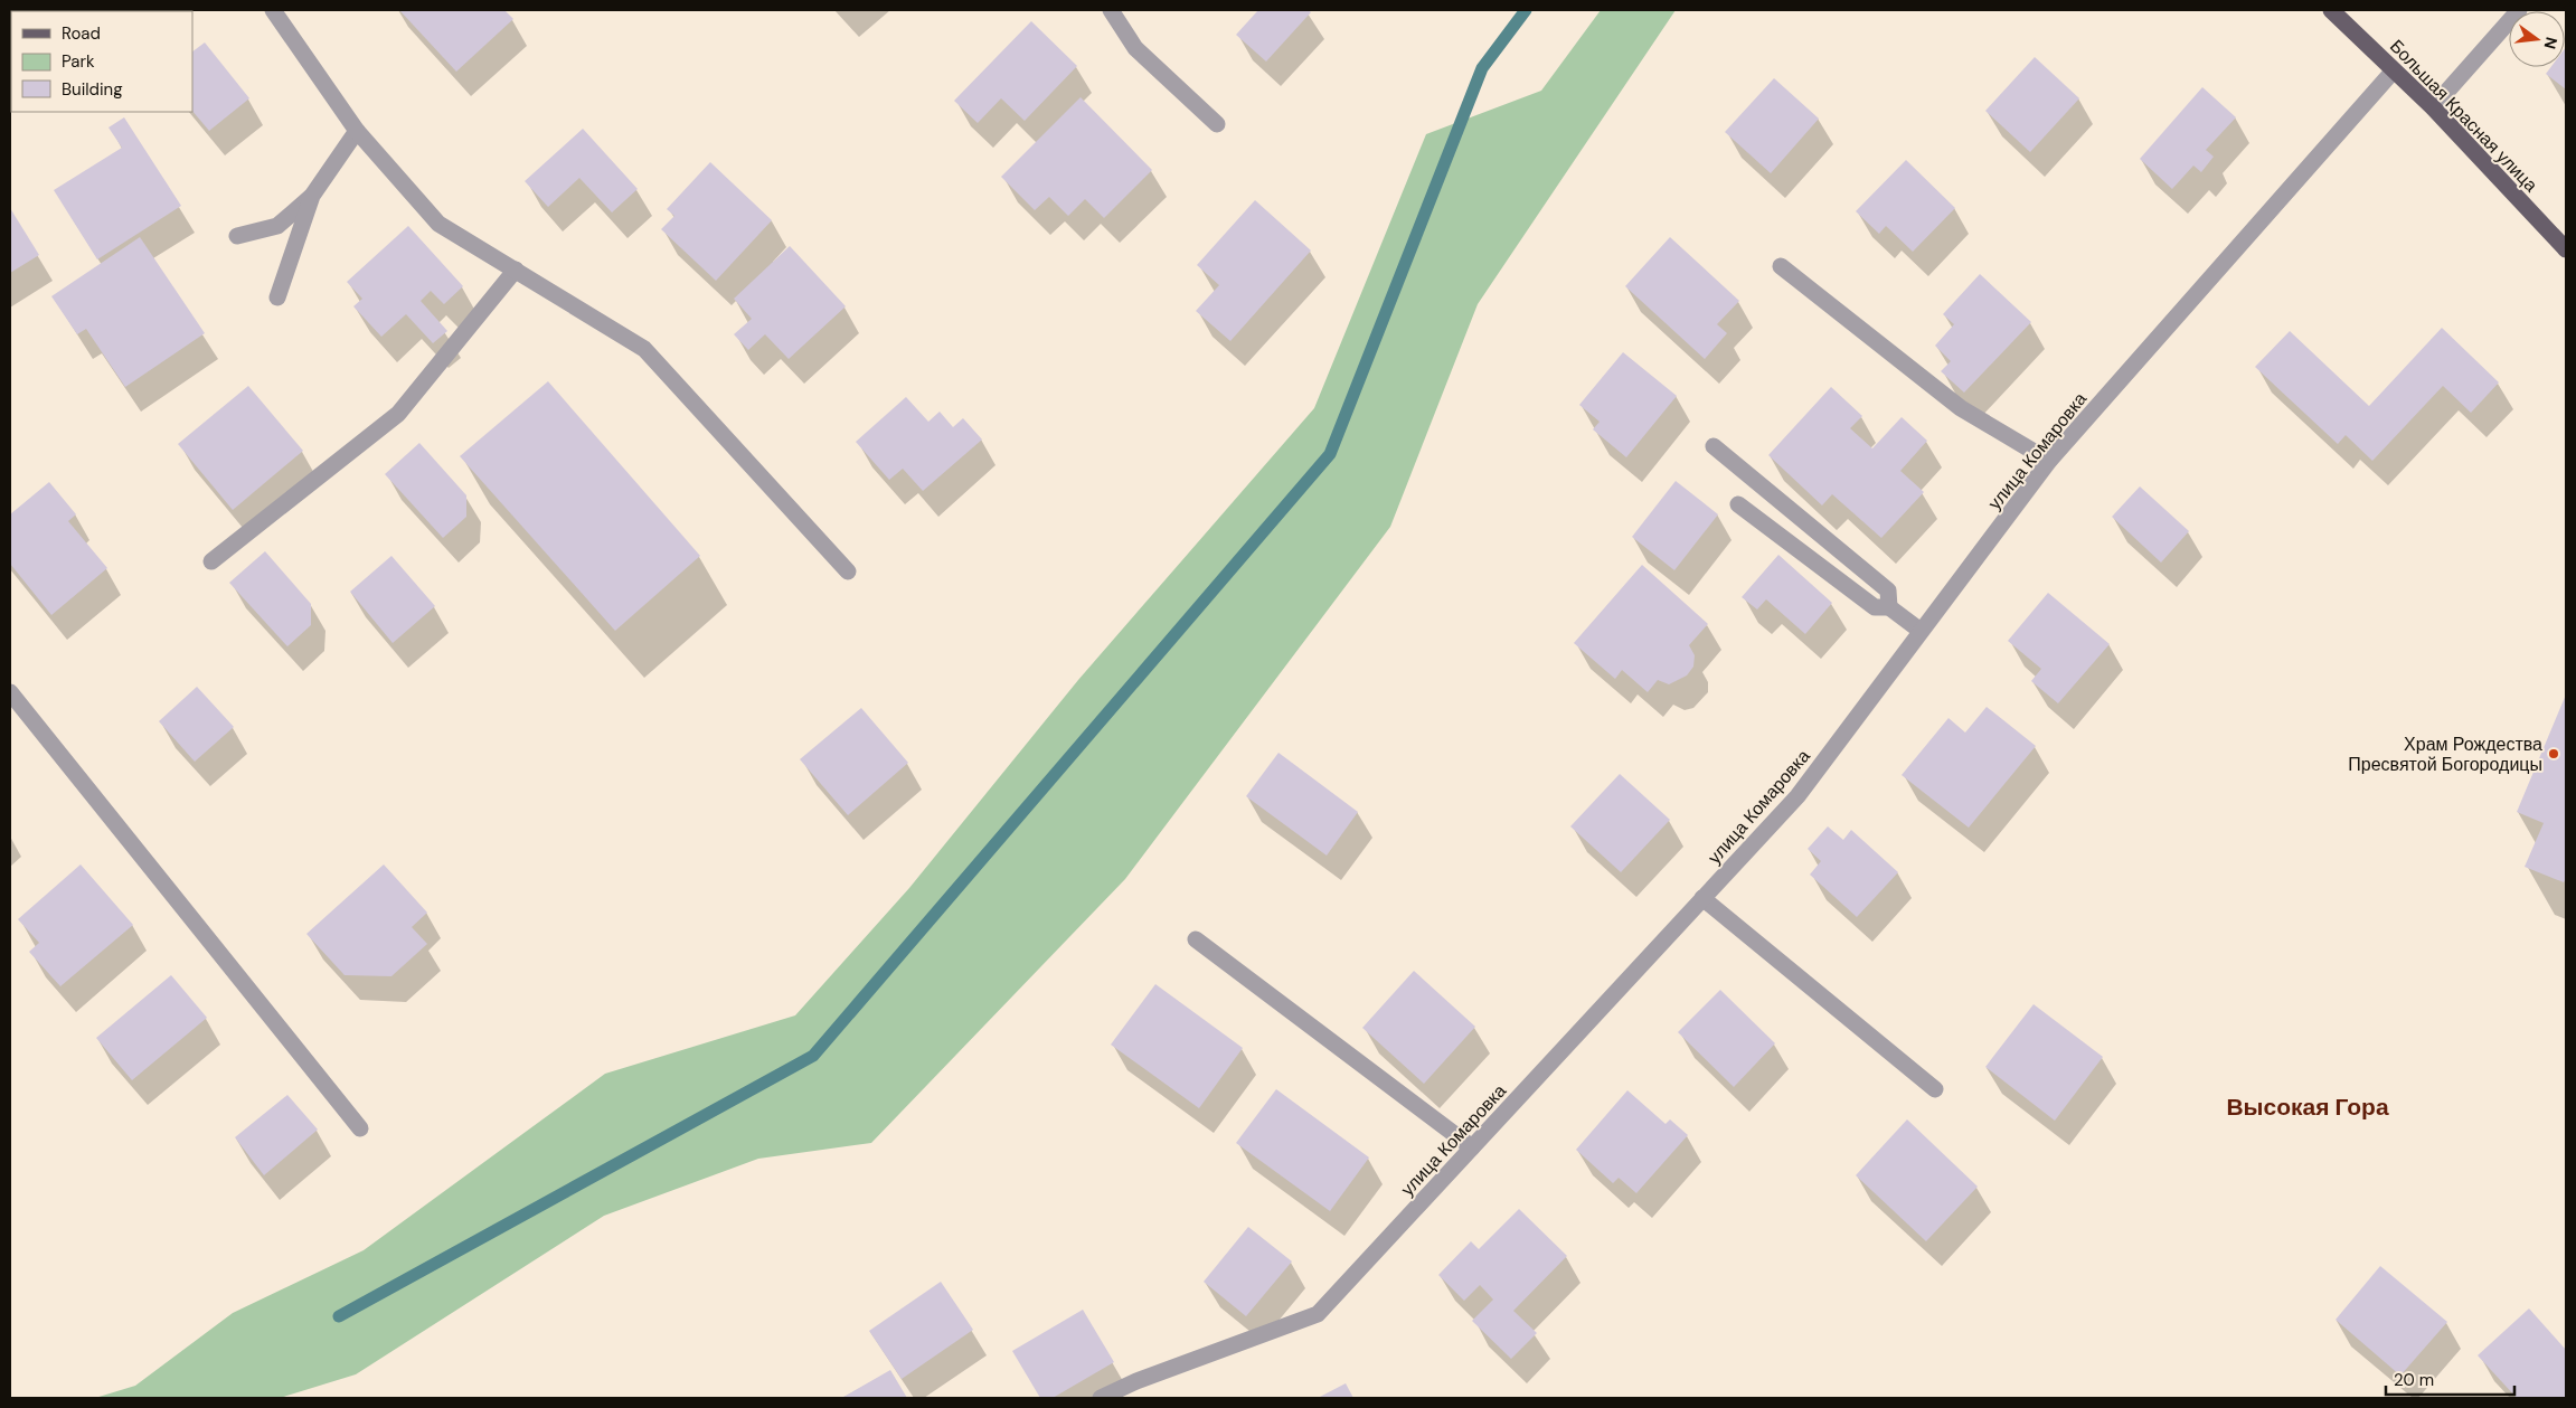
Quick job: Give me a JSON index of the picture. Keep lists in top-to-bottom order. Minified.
{"streets":{"main road":["Большая Красная улица"],"street":["улица Комаровка"]},"crossings":[["Большая Красная улица","улица Комаровка"]],"districts":["Высокая Гора"],"places":["Храм Рождества Пресвятой Богородицы"],"legend":["Road","Park","Building"],"scale_bar":"20 m","north":"right"}
